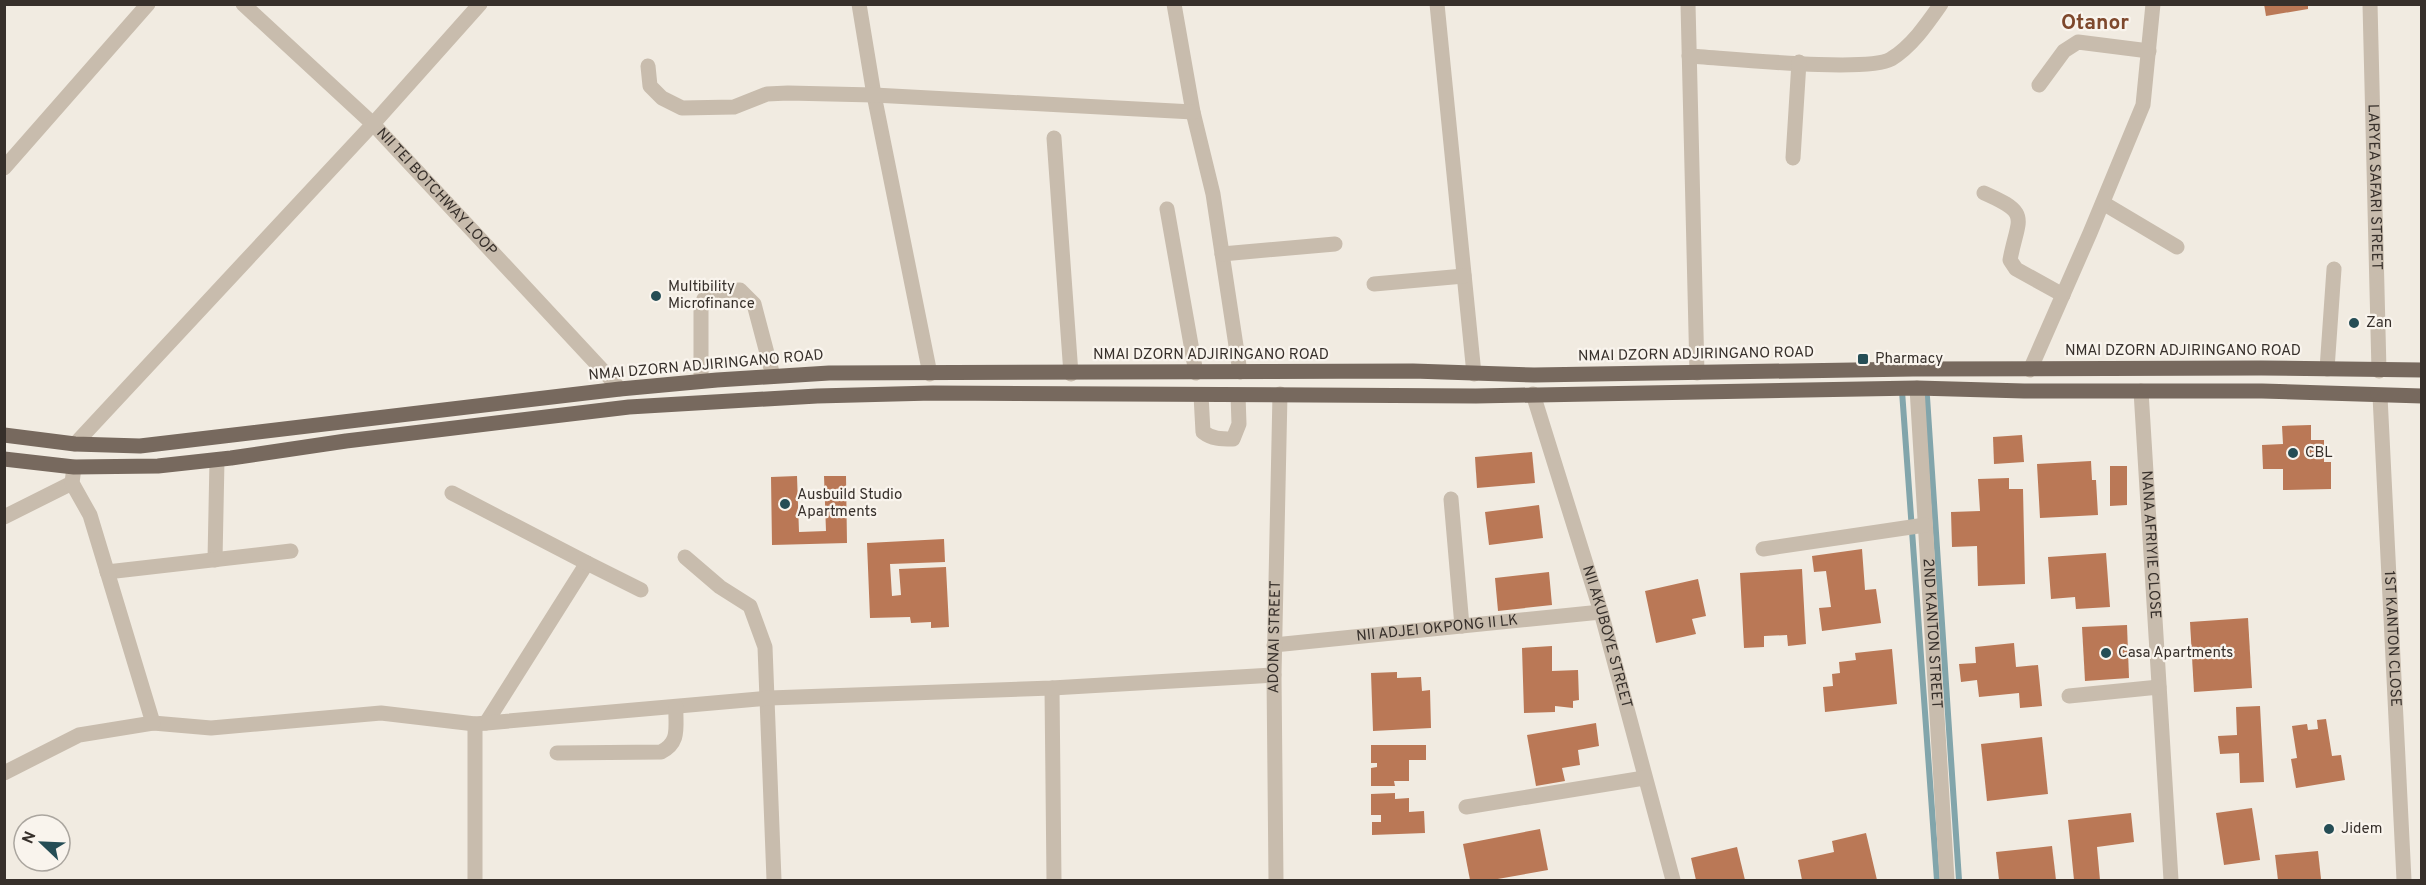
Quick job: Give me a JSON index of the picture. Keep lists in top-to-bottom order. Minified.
{"streets":{"main road":["NMAI DZORN ADJIRINGANO ROAD"],"street":["LARYEA SAFARI STREET","NII TEI BOTCHWAY LOOP","NANA AFRIYIE CLOSE","NII ADJEI OKPONG II LK","2ND KANTON STREET","NII AKUBOYE STREET","ADONAI STREET","1ST KANTON CLOSE"]},"crossings":[["LARYEA SAFARI STREET","NMAI DZORN ADJIRINGANO ROAD"],["NII TEI BOTCHWAY LOOP","NMAI DZORN ADJIRINGANO ROAD"],["NII ADJEI OKPONG II LK","NII AKUBOYE STREET"],["NII ADJEI OKPONG II LK","ADONAI STREET"]],"districts":["Otanor"],"places":{"other":["Multibility Microfinance","Zan","CBL","Ausbuild Studio Apartments","Casa Apartments","Jidem"],"transit":["Pharmacy"]},"north":"top left"}
